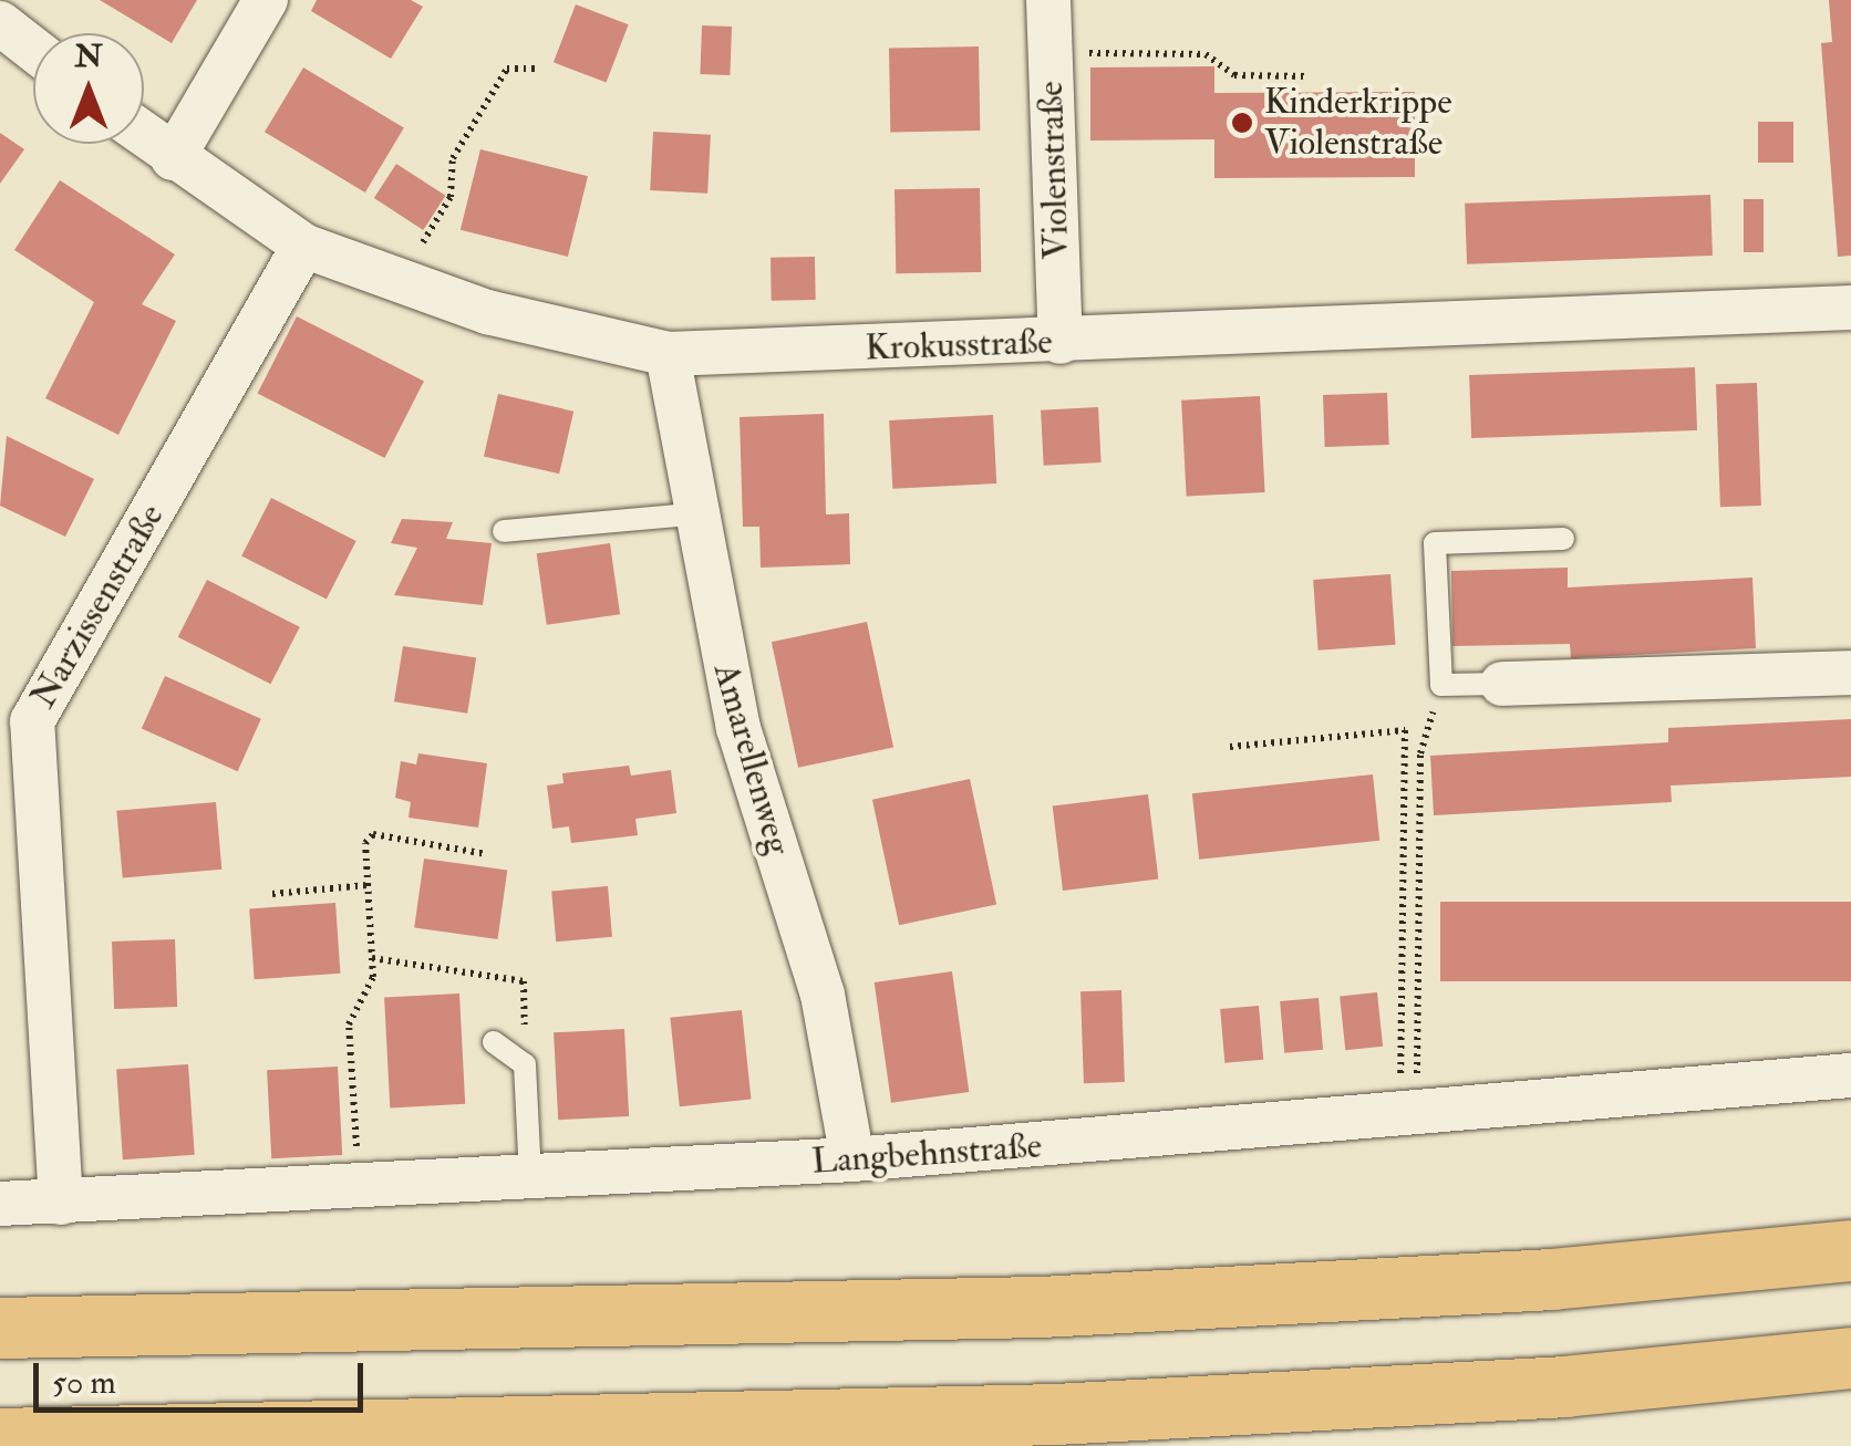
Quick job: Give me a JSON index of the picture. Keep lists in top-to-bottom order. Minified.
{"streets":{"street":["Violenstraße","Krokusstraße","Narzissenstraße","Amarellenweg","Langbehnstraße"]},"crossings":[["Violenstraße","Krokusstraße"],["Krokusstraße","Narzissenstraße"],["Krokusstraße","Amarellenweg"],["Narzissenstraße","Langbehnstraße"],["Amarellenweg","Langbehnstraße"]],"places":["Kinderkrippe Violenstraße"],"scale_bar":"50 m","north":"top"}
